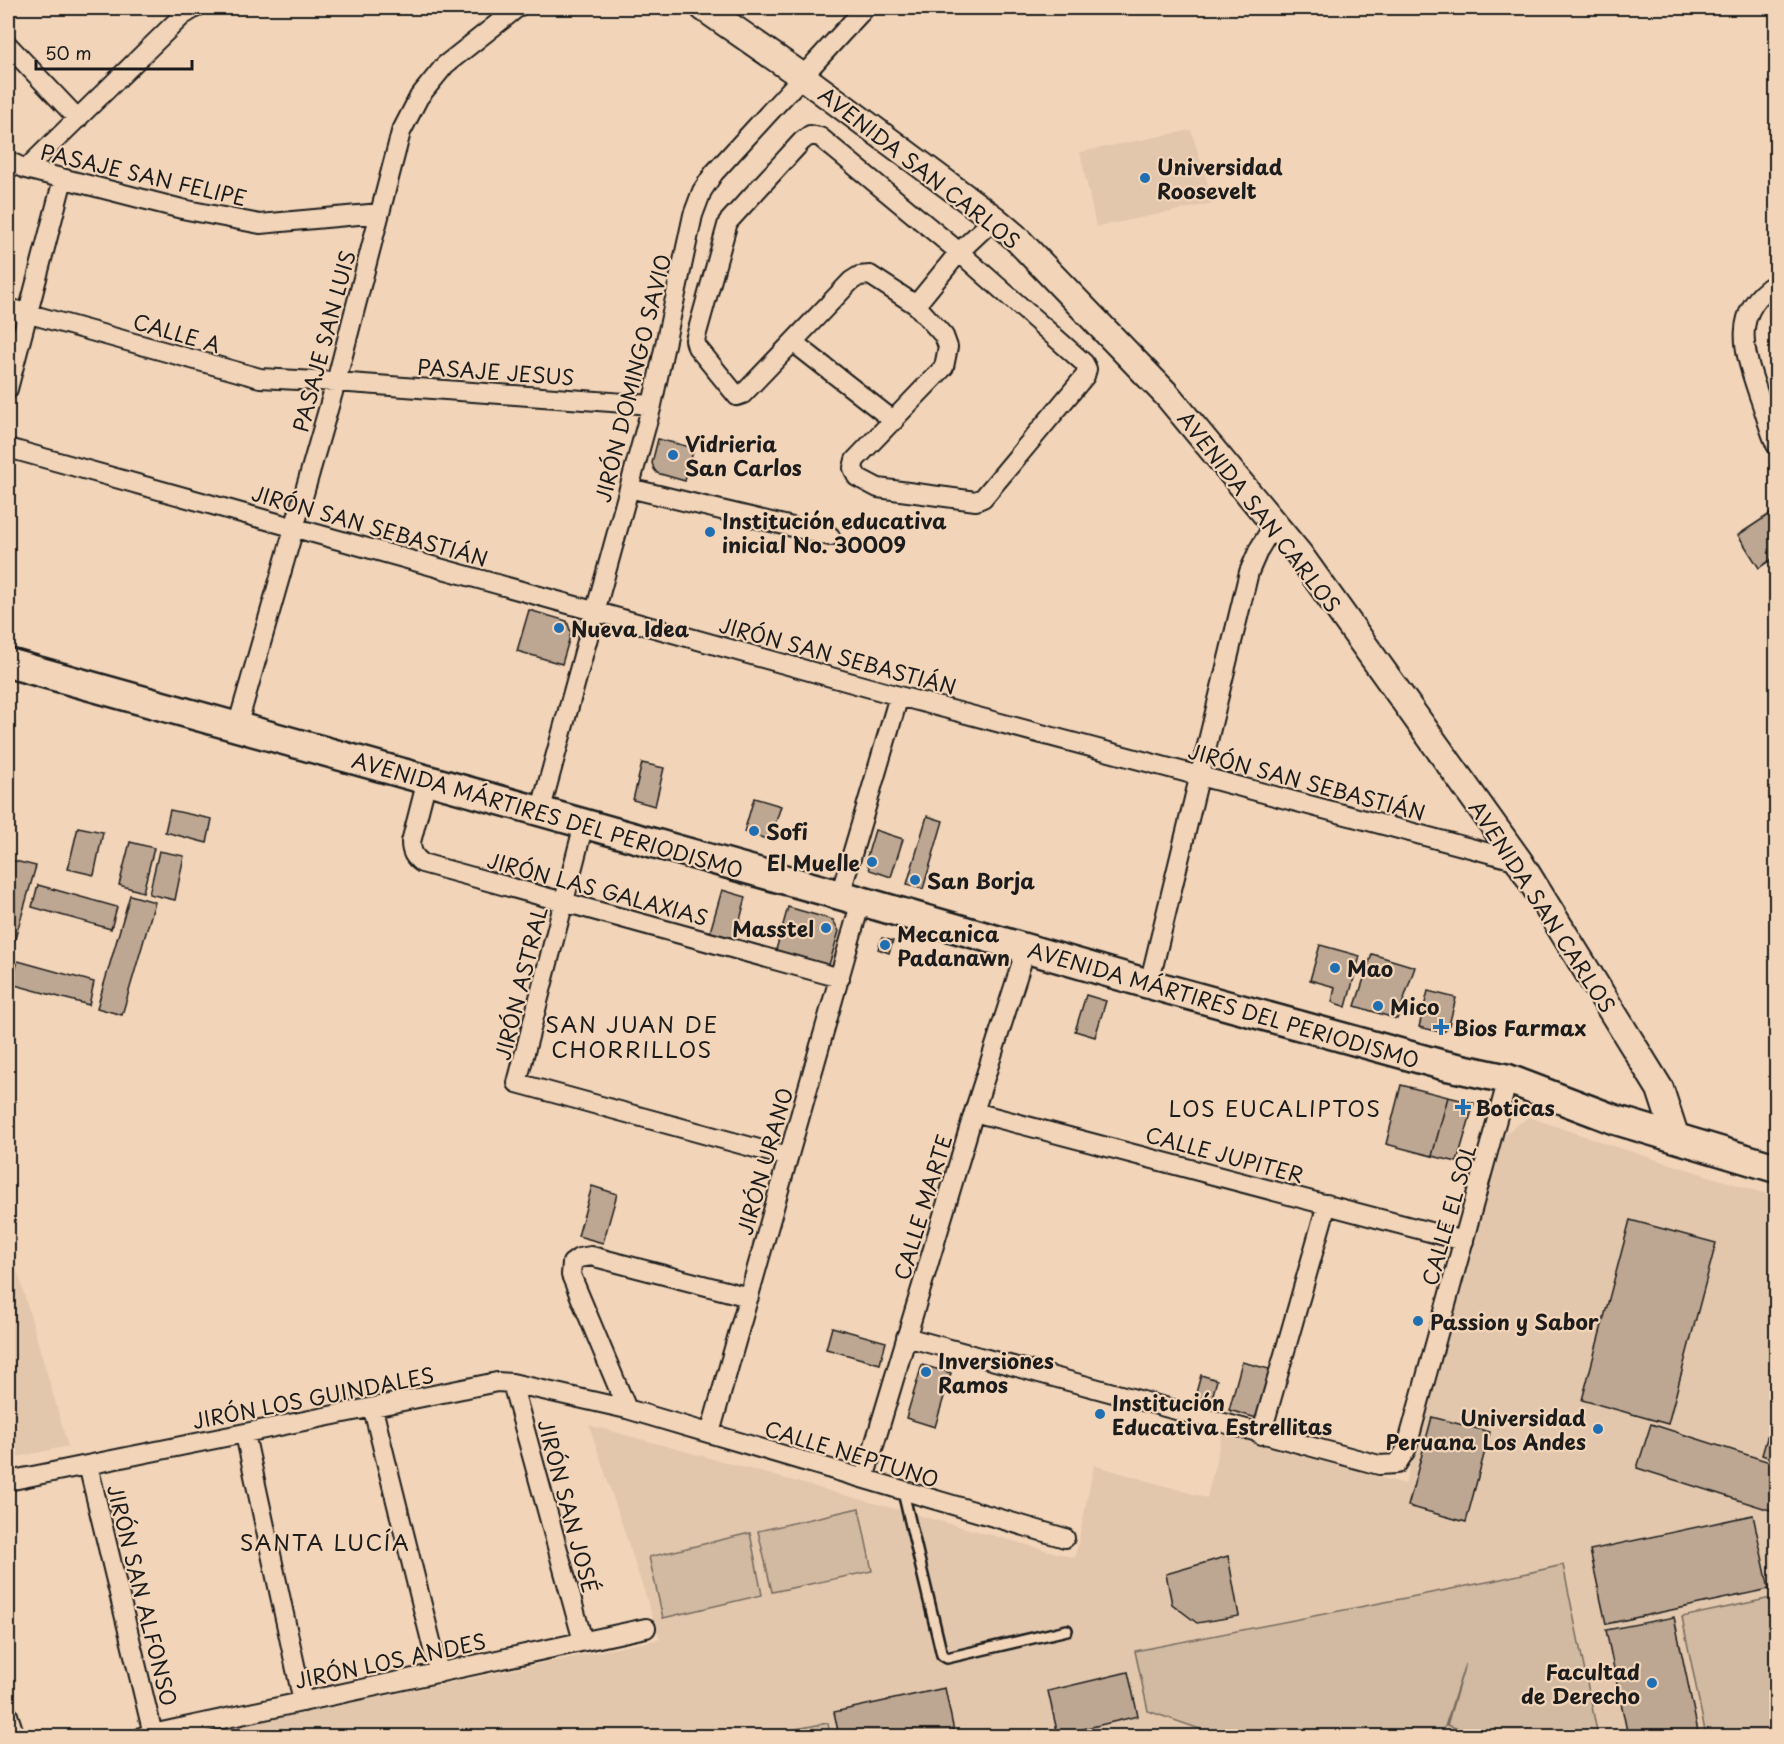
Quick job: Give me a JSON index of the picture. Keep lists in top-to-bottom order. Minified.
{"streets":{"main road":["AVENIDA SAN CARLOS","AVENIDA MÁRTIRES DEL PERIODISMO"],"street":["PASAJE SAN FELIPE","CALLE A","PASAJE SAN LUIS","PASAJE JESUS","JIRÓN DOMINGO SAVIO","JIRÓN SAN SEBASTIÁN","JIRÓN LAS GALAXIAS","JIRÓN ASTRAL","CALLE JUPITER","JIRÓN URANO","CALLE MARTE","CALLE EL SOL","JIRÓN LOS GUINDALES","CALLE NEPTUNO","JIRÓN SAN JOSÉ","JIRÓN SAN ALFONSO","JIRÓN LOS ANDES"]},"crossings":[["AVENIDA SAN CARLOS","JIRÓN DOMINGO SAVIO"],["AVENIDA SAN CARLOS","JIRÓN SAN SEBASTIÁN"],["AVENIDA SAN CARLOS","AVENIDA MÁRTIRES DEL PERIODISMO"],["PASAJE SAN FELIPE","PASAJE SAN LUIS"],["CALLE A","PASAJE SAN LUIS"],["CALLE A","PASAJE JESUS"],["PASAJE SAN LUIS","PASAJE JESUS"],["PASAJE SAN LUIS","JIRÓN SAN SEBASTIÁN"],["PASAJE SAN LUIS","AVENIDA MÁRTIRES DEL PERIODISMO"],["PASAJE JESUS","JIRÓN DOMINGO SAVIO"],["JIRÓN DOMINGO SAVIO","JIRÓN SAN SEBASTIÁN"],["JIRÓN DOMINGO SAVIO","AVENIDA MÁRTIRES DEL PERIODISMO"],["JIRÓN SAN SEBASTIÁN","JIRÓN URANO"],["AVENIDA MÁRTIRES DEL PERIODISMO","JIRÓN LAS GALAXIAS"],["AVENIDA MÁRTIRES DEL PERIODISMO","JIRÓN ASTRAL"],["AVENIDA MÁRTIRES DEL PERIODISMO","JIRÓN URANO"],["AVENIDA MÁRTIRES DEL PERIODISMO","CALLE MARTE"],["AVENIDA MÁRTIRES DEL PERIODISMO","CALLE EL SOL"],["JIRÓN LAS GALAXIAS","JIRÓN ASTRAL"],["JIRÓN LAS GALAXIAS","JIRÓN URANO"],["JIRÓN ASTRAL","JIRÓN URANO"],["CALLE JUPITER","CALLE MARTE"],["CALLE JUPITER","CALLE EL SOL"],["JIRÓN URANO","CALLE NEPTUNO"],["CALLE MARTE","CALLE NEPTUNO"],["JIRÓN LOS GUINDALES","CALLE NEPTUNO"],["JIRÓN LOS GUINDALES","JIRÓN SAN JOSÉ"],["JIRÓN LOS GUINDALES","JIRÓN SAN ALFONSO"],["JIRÓN SAN JOSÉ","JIRÓN LOS ANDES"],["JIRÓN SAN ALFONSO","JIRÓN LOS ANDES"]],"districts":["SAN JUAN DE CHORRILLOS","LOS EUCALIPTOS","SANTA LUCÍA"],"places":{"other":["Universidad Roosevelt","Vidrieria San Carlos","Institución educativa inicial No. 30009","Nueva Idea","Sofi","El Muelle","San Borja","Masstel","Mecanica Padanawn","Mao","Mico","Passion y Sabor","Inversiones Ramos","Institución Educativa Estrellitas","Universidad Peruana Los Andes","Facultad de Derecho"],"health":["Bios Farmax","Boticas"]},"scale_bar":"50 m"}
